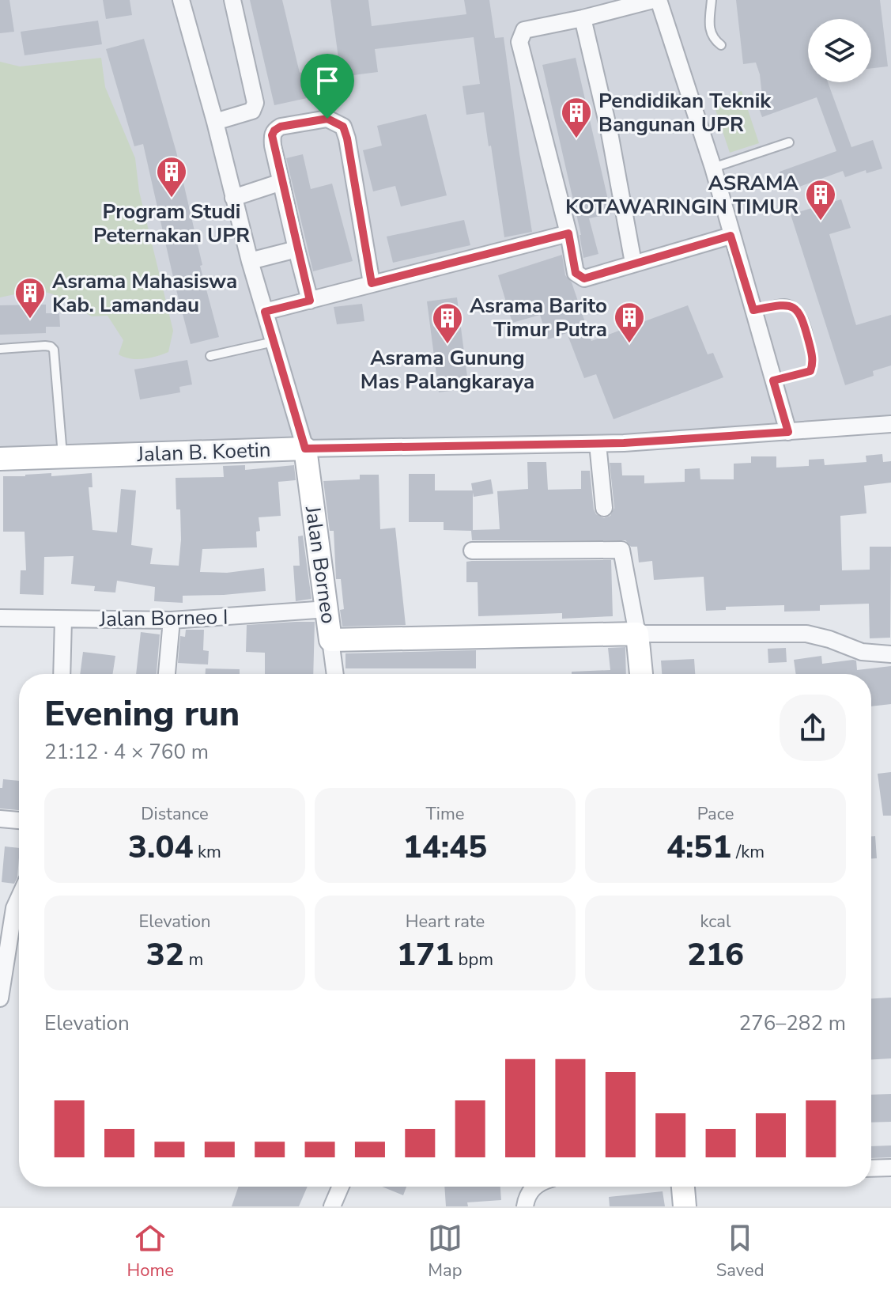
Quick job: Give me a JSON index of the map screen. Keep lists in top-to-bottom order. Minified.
{"streets":{"street":["Jalan B. Koetin","Jalan Borneo","Jalan Borneo I"]},"crossings":[["Jalan B. Koetin","Jalan Borneo"],["Jalan Borneo","Jalan Borneo I"]],"places":{"building":["Pendidikan Teknik Bangunan UPR","Program Studi Peternakan UPR","ASRAMA KOTAWARINGIN TIMUR","Asrama Mahasiswa Kab. Lamandau","Asrama Barito Timur Putra","Asrama Gunung Mas Palangkaraya"]},"page":{"heading":["Evening run","21:12 · 4 × 760 m"],"stats":[["Distance","3.04 km"],["Time","14:45"],["Pace","4:51 /km"],["Elevation","32 m"],["Heart rate","171 bpm"],["kcal","216"]],"chart":["Elevation","276–282 m"],"tabs":["Home","Map","Saved"]}}
